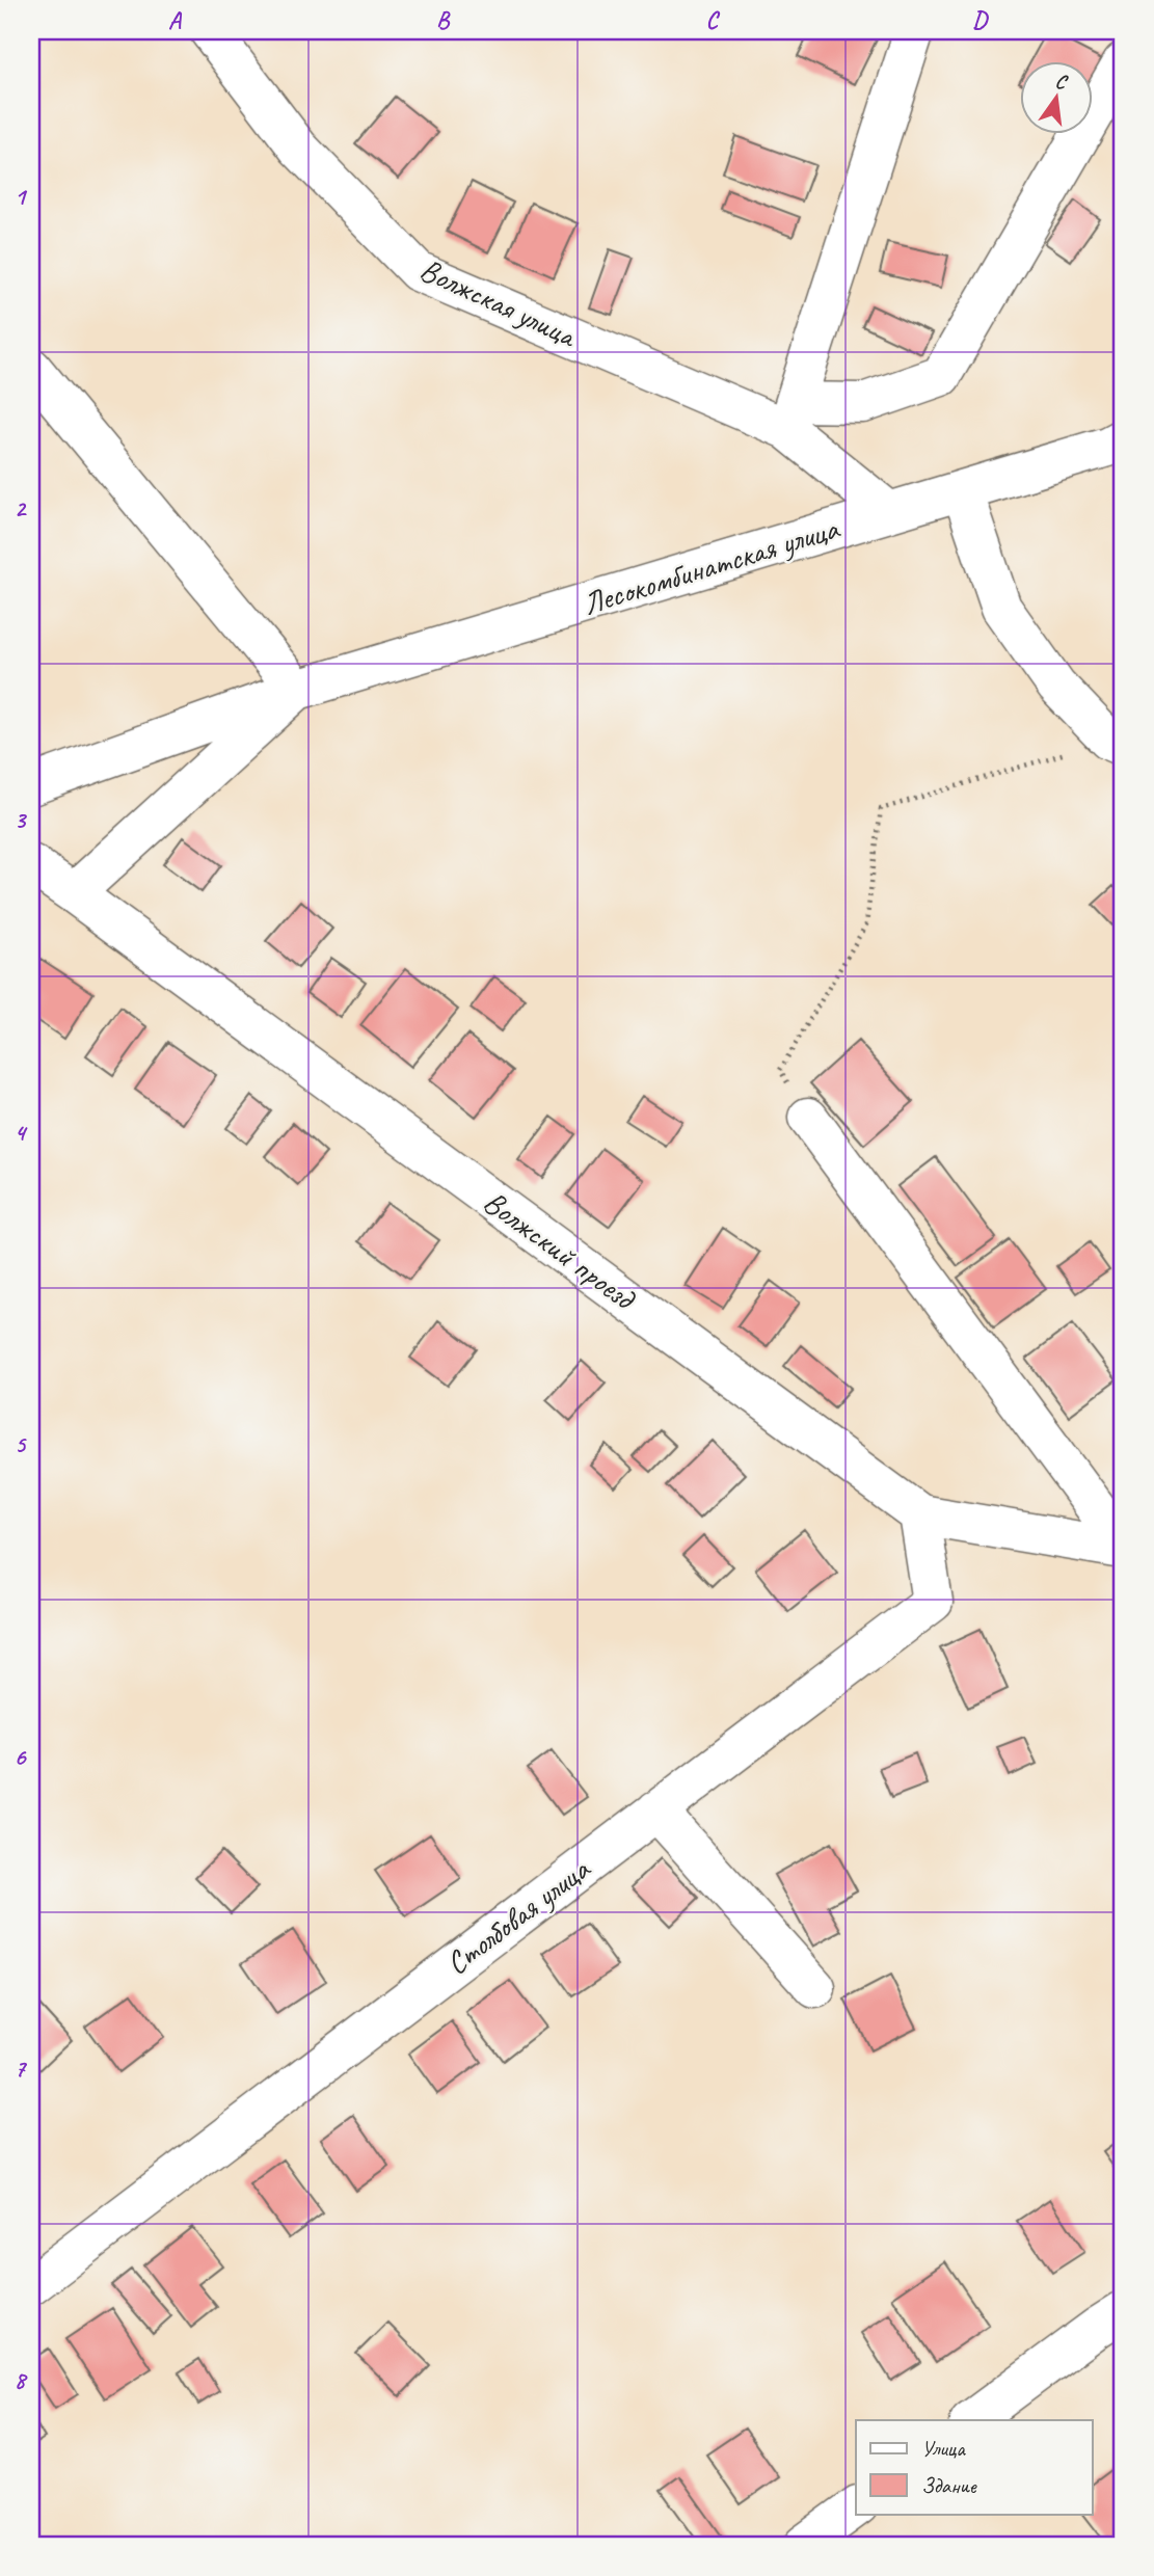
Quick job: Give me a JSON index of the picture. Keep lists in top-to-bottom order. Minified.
{"streets":{"street":["Волжская улица","Лесокомбинатская улица","Волжский проезд","Столбовая улица"]},"crossings":[["Волжская улица","Лесокомбинатская улица"],["Волжский проезд","Столбовая улица"]],"legend":["Улица","Здание"],"north":"top","grid":{"columns":["A","B","C","D"],"rows":["1","2","3","4","5","6","7","8"]}}
